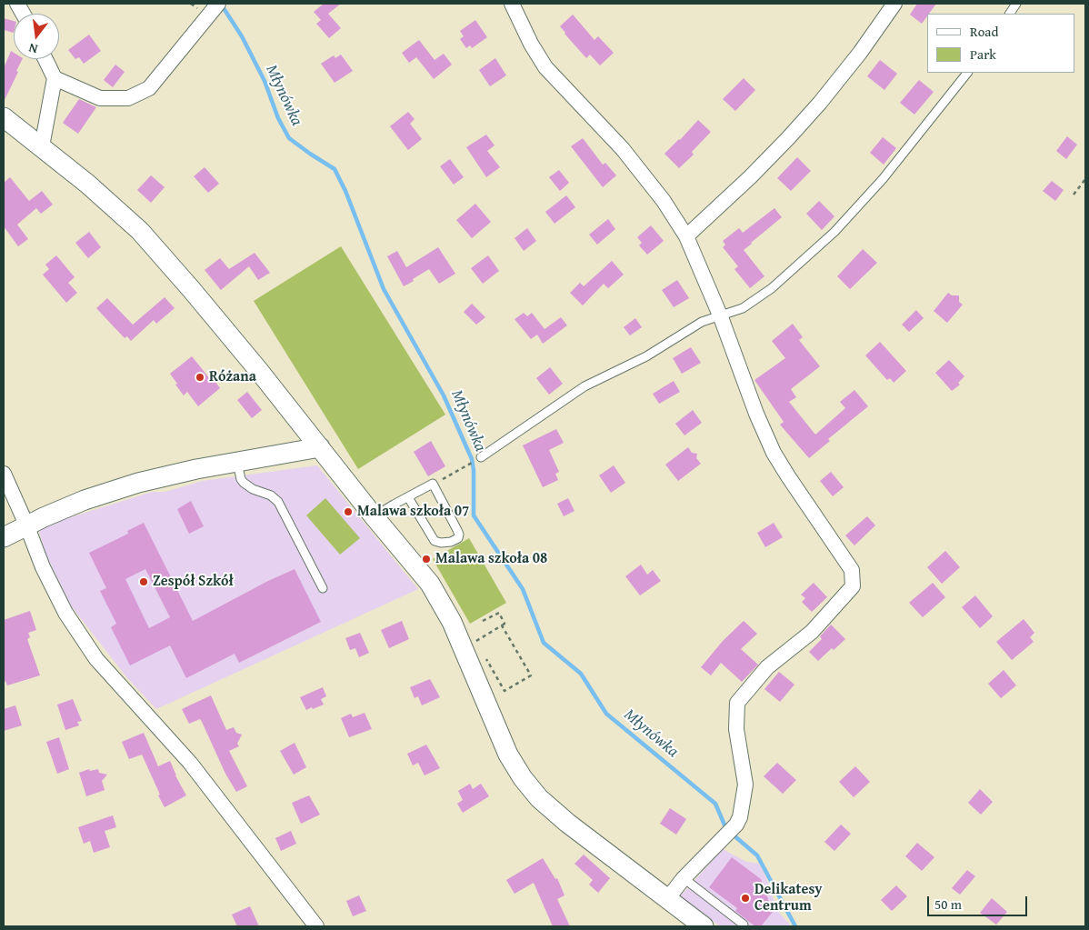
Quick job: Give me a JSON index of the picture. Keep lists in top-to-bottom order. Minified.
{"water":["Młynówka"],"places":["Różana","Malawa szkoła 07","Malawa szkoła 08","Zespół Szkół","Delikatesy Centrum"],"legend":["Road","Park"],"scale_bar":"50 m","north":"bottom"}
